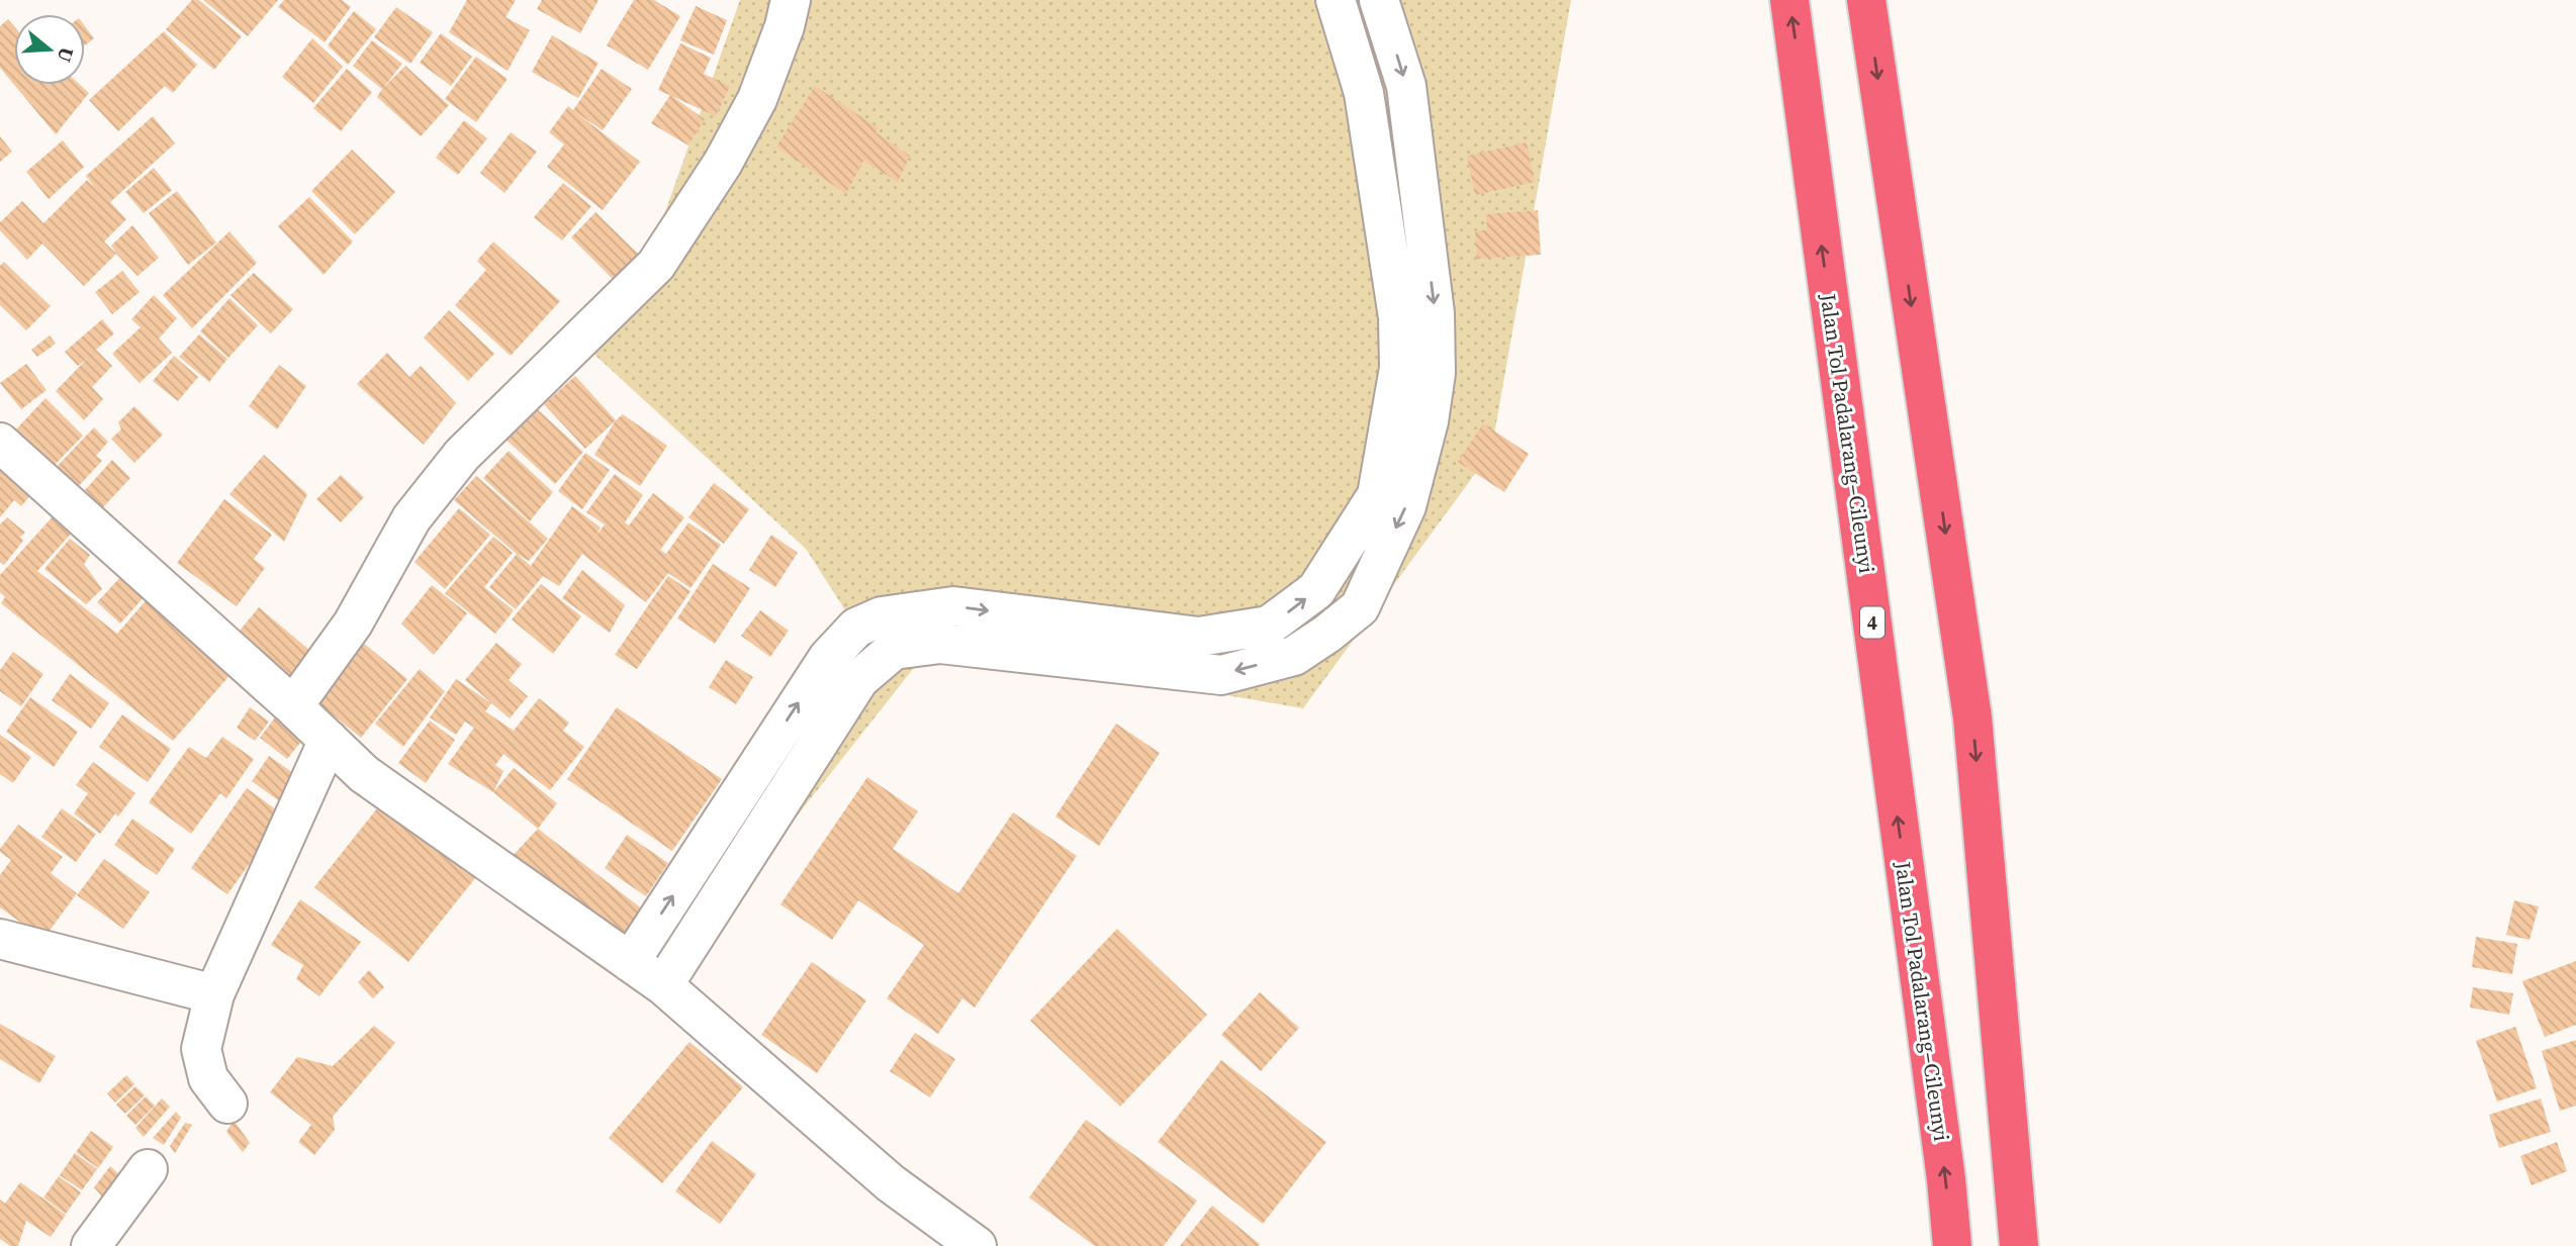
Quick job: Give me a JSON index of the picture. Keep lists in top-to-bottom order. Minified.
{"streets":{"highway":["Jalan Tol Padalarang–Cileunyi","4"]},"north":"right"}
